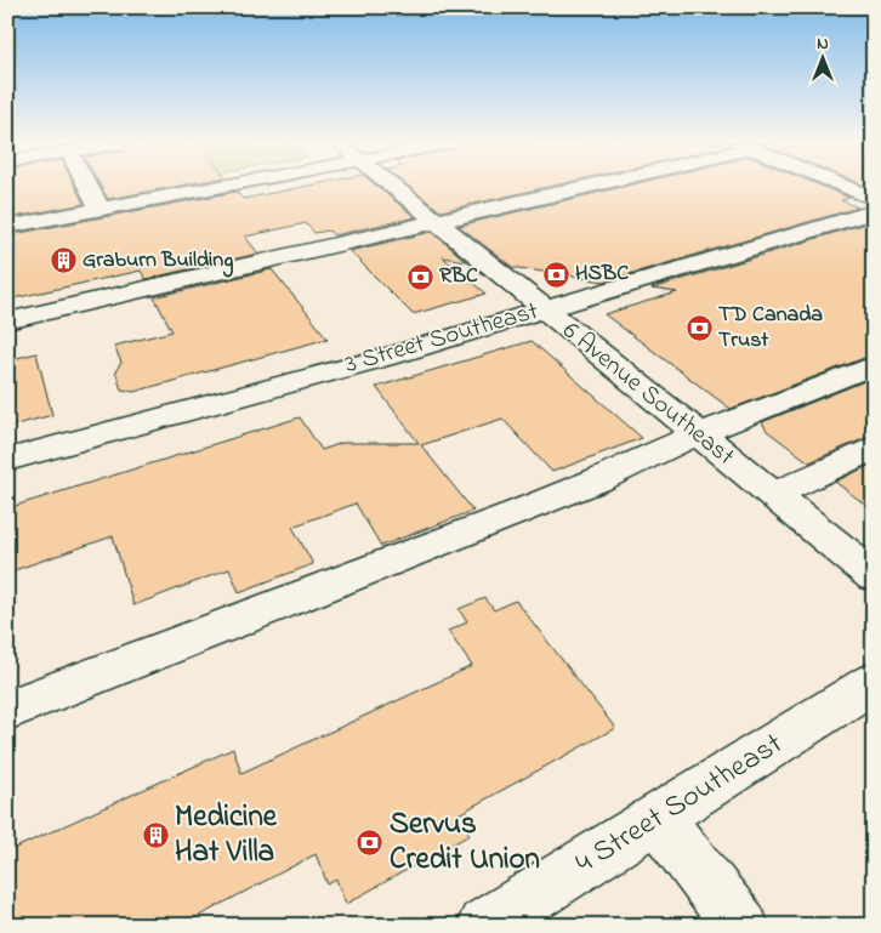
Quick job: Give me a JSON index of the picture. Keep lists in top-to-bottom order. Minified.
{"streets":{"street":["3 Street Southeast","6 Avenue Southeast","4 Street Southeast"]},"crossings":[["3 Street Southeast","6 Avenue Southeast"]],"places":{"building":["Graburn Building","Medicine Hat Villa"],"bank":["HSBC","RBC","TD Canada Trust","Servus Credit Union"]},"north":"top"}
